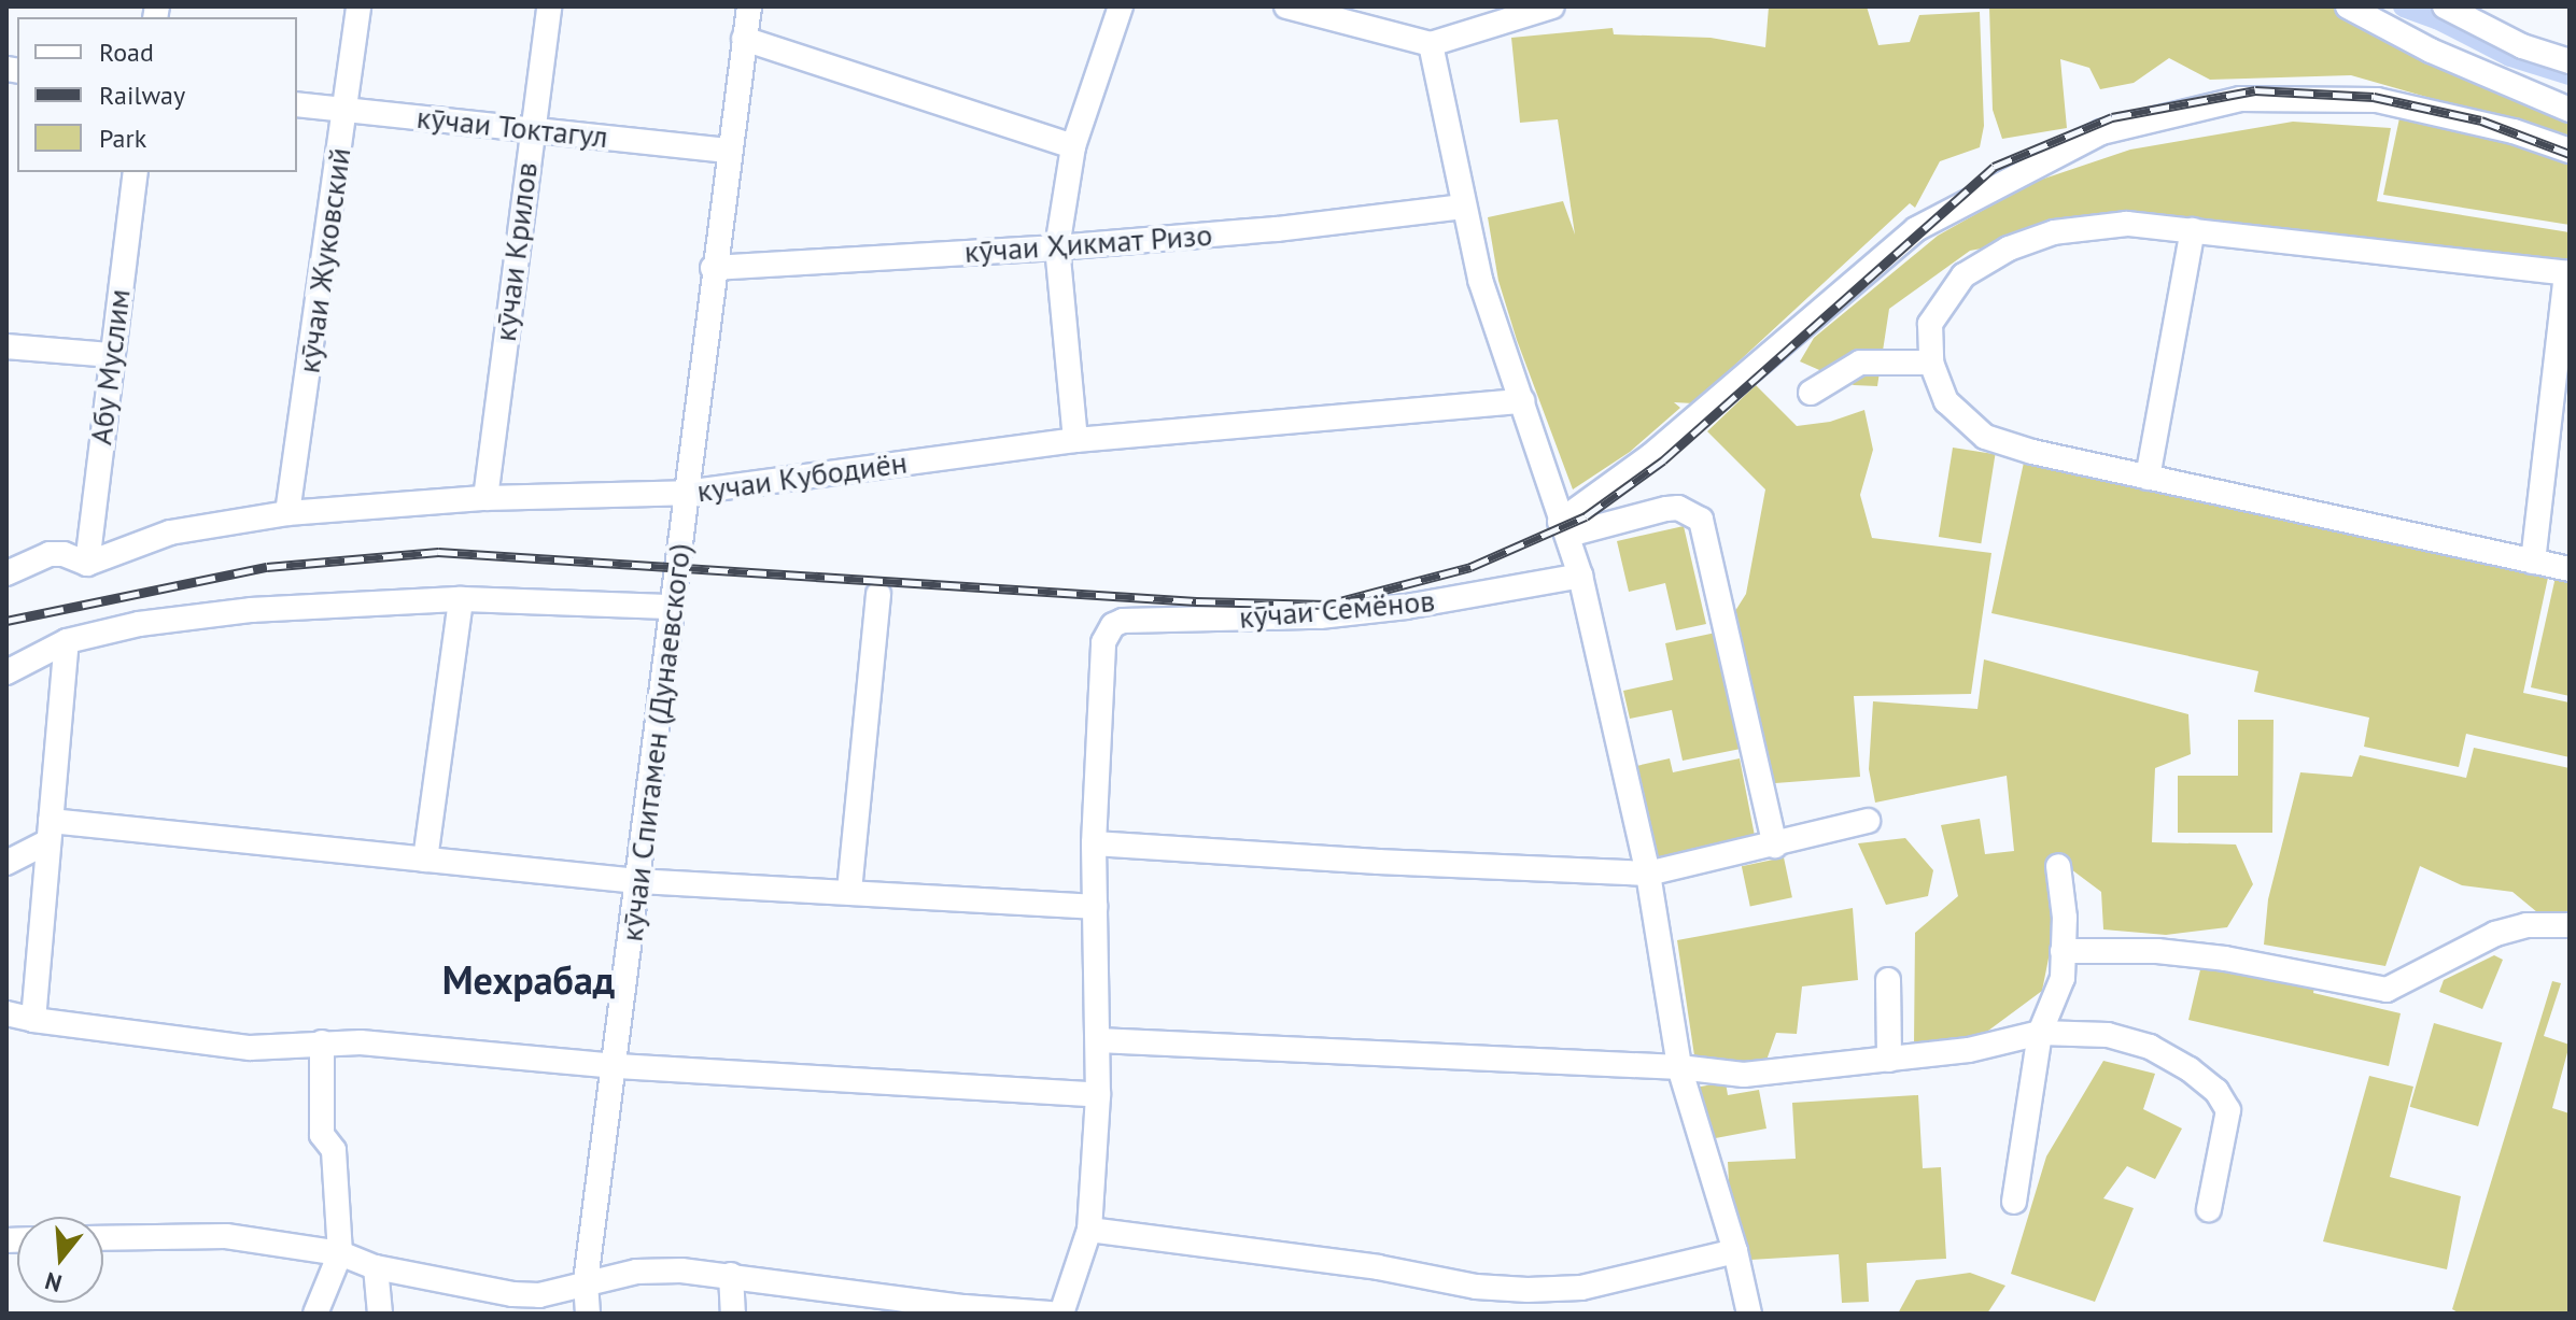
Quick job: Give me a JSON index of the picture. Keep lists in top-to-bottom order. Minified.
{"streets":{"street":["кӯчаи Токтагул","кӯчаи Ҳикмат Ризо","кӯчаи Крилов","кӯчаи Жуковский","Абу Муслим","кучаи Кубодиён","кӯчаи Семёнов","кӯчаи Спитамен (Дунаевского)"]},"crossings":[["кӯчаи Токтагул","кӯчаи Крилов"],["кӯчаи Токтагул","кӯчаи Жуковский"],["кӯчаи Токтагул","кӯчаи Спитамен (Дунаевского)"],["кӯчаи Ҳикмат Ризо","кӯчаи Спитамен (Дунаевского)"],["кӯчаи Крилов","кучаи Кубодиён"],["кӯчаи Жуковский","кучаи Кубодиён"],["Абу Муслим","кучаи Кубодиён"],["кучаи Кубодиён","кӯчаи Спитамен (Дунаевского)"]],"districts":["Мехрабад"],"legend":["Road","Railway","Park"],"north":"bottom"}
